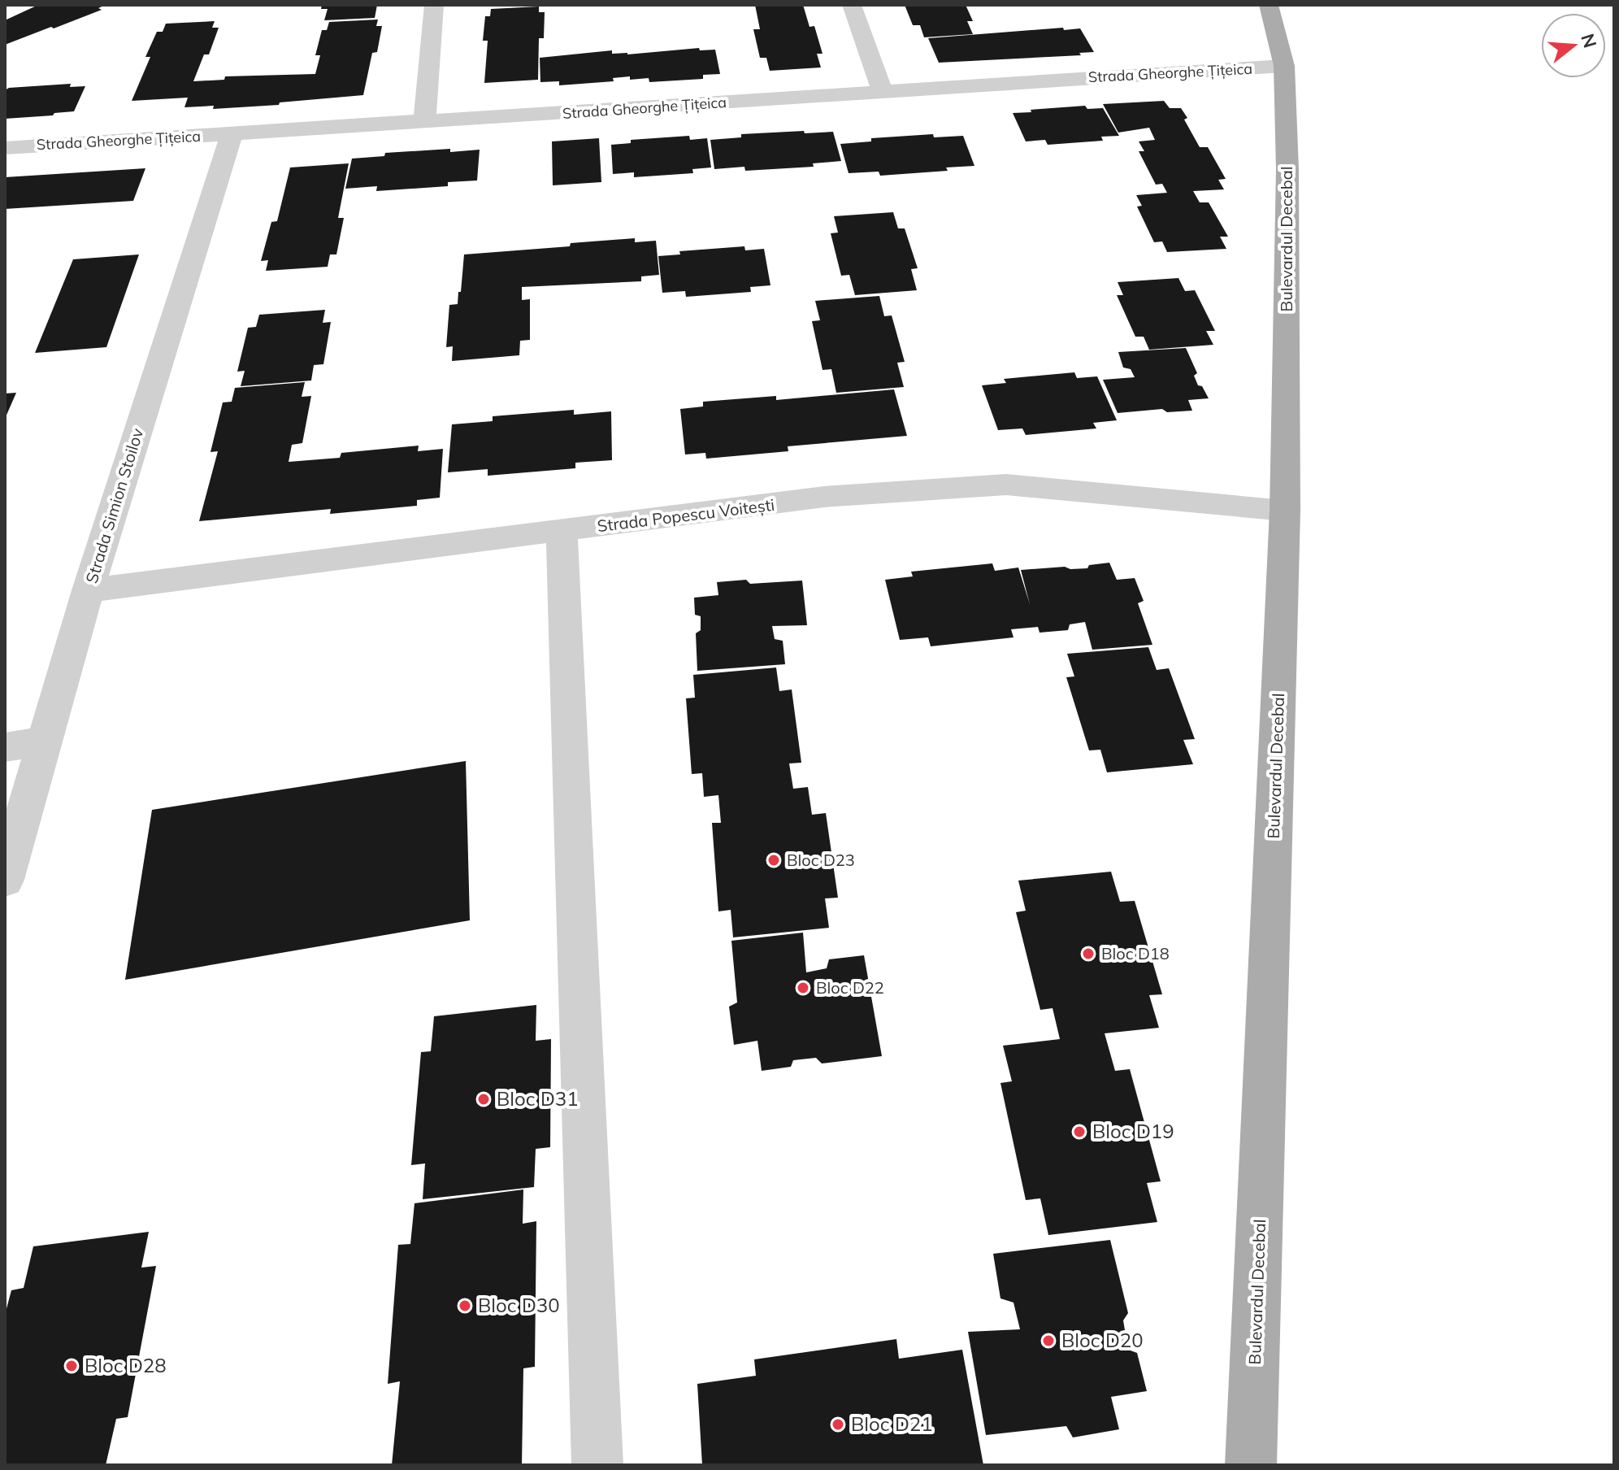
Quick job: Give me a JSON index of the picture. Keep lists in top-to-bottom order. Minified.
{"streets":{"main road":["Bulevardul Decebal"],"street":["Strada Gheorghe Țițeica","Strada Simion Stoilov","Strada Popescu Voitești"]},"crossings":[["Strada Gheorghe Țițeica","Bulevardul Decebal"],["Strada Gheorghe Țițeica","Strada Simion Stoilov"],["Bulevardul Decebal","Strada Popescu Voitești"],["Strada Simion Stoilov","Strada Popescu Voitești"]],"places":["Bloc D23","Bloc D18","Bloc D22","Bloc D31","Bloc D19","Bloc D30","Bloc D20","Bloc D28","Bloc D21"],"north":"right"}
